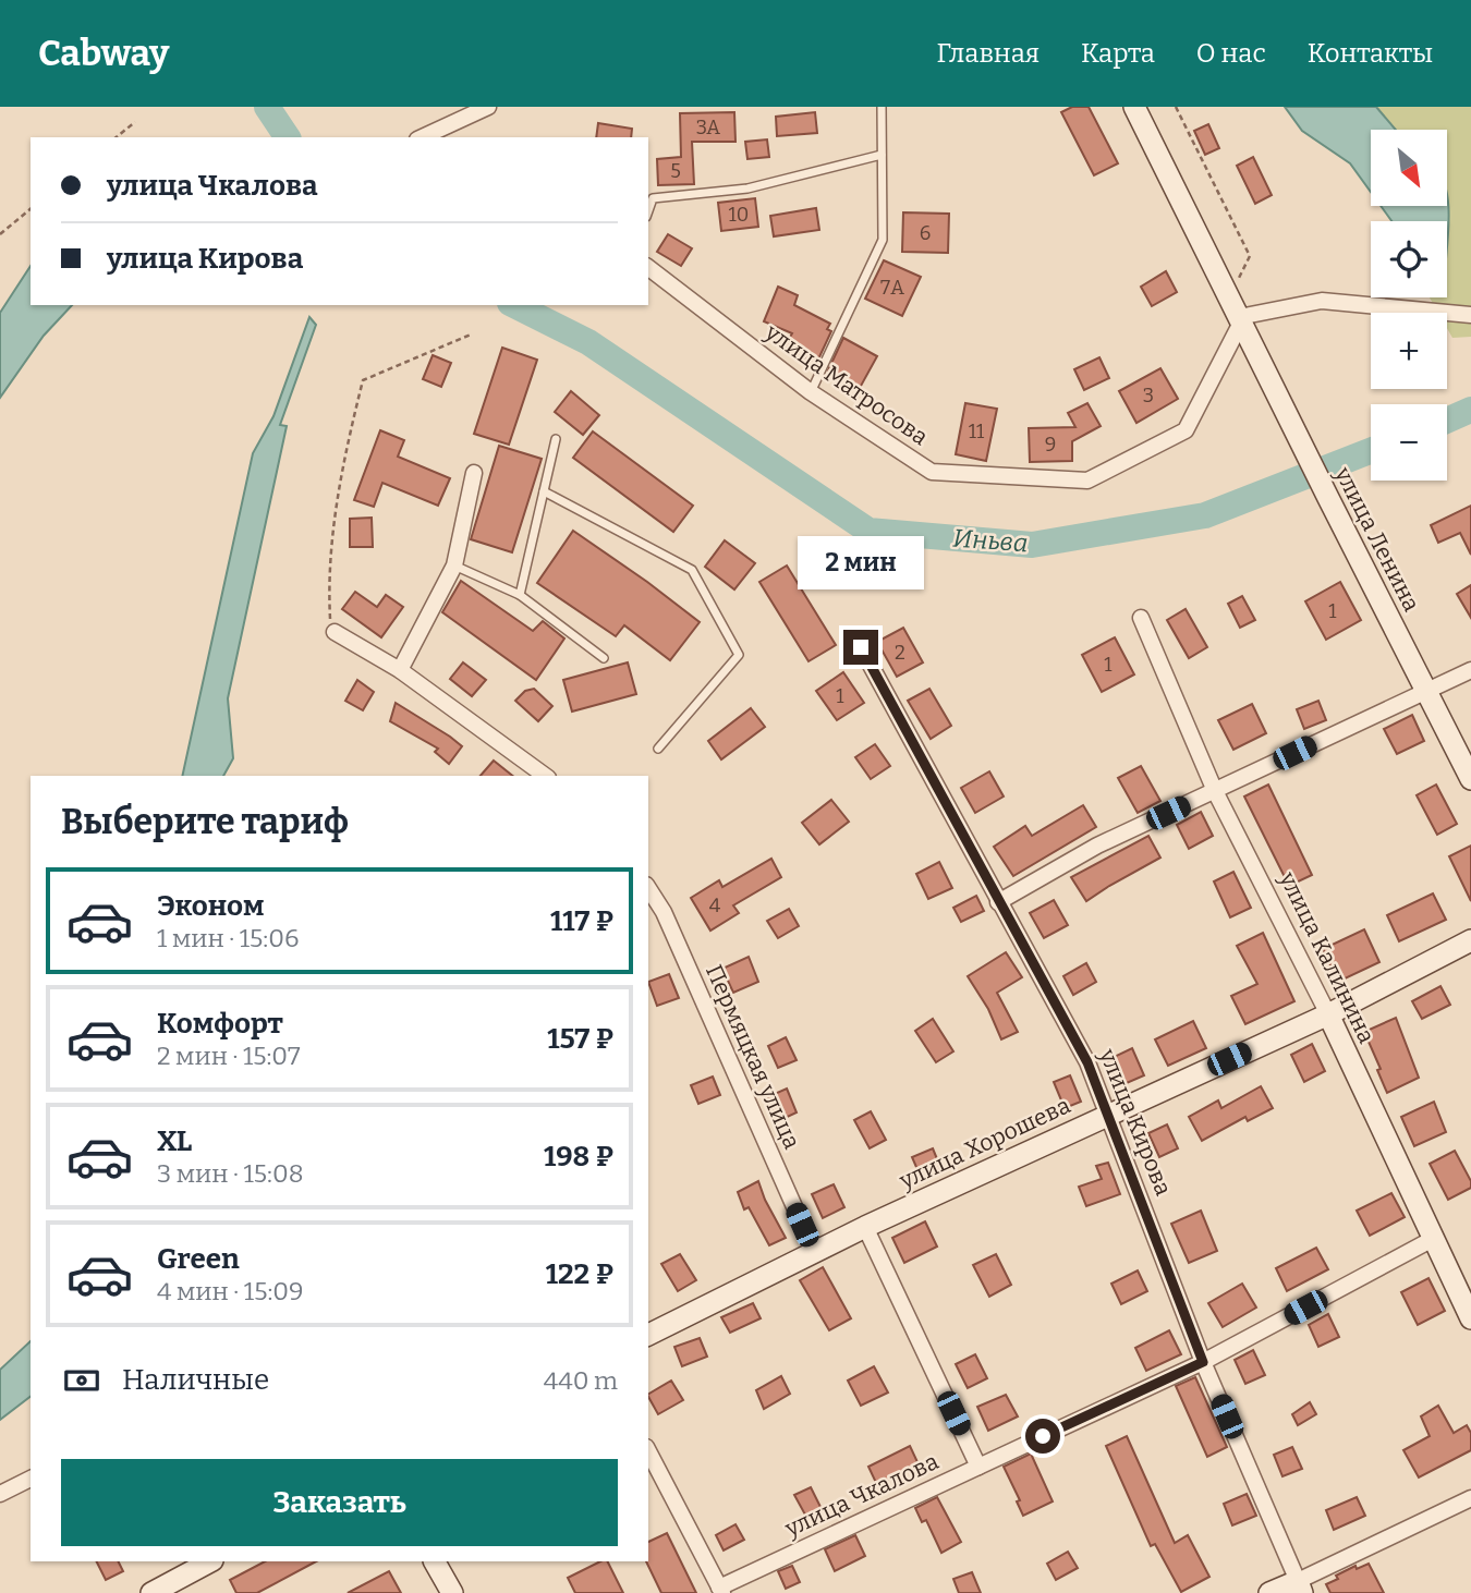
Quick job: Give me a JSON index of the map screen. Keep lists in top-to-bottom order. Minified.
{"streets":{"street":["улица Матросова","улица Ленина","улица Калинина","Пермяцкая улица","улица Кирова","улица Хорошева","улица Чкалова"]},"crossings":[["улица Матросова","улица Ленина"],["улица Калинина","улица Хорошева"],["улица Калинина","улица Чкалова"],["Пермяцкая улица","улица Хорошева"],["улица Кирова","улица Хорошева"],["улица Кирова","улица Чкалова"]],"water":["Иньва"],"house_numbers":["3А","5","10","6","7А","3","11","9","1","2","1","1","4"],"north":"bottom right","page":{"header":"Cabway","nav":["Главная","Карта","О нас","Контакты"],"map_buttons":["+","−"],"banner":["улица Чкалова","улица Кирова"],"bubble":"2 мин","heading":"Выберите тариф","list":[{"name":"Эконом","note":"1 мин · 15:06","value":"117 ₽"},{"name":"Комфорт","note":"2 мин · 15:07","value":"157 ₽"},{"name":"XL","note":"3 мин · 15:08","value":"198 ₽"},{"name":"Green","note":"4 мин · 15:09","value":"122 ₽"}],"pay":["Наличные","440 m"],"buttons":"Заказать"}}
